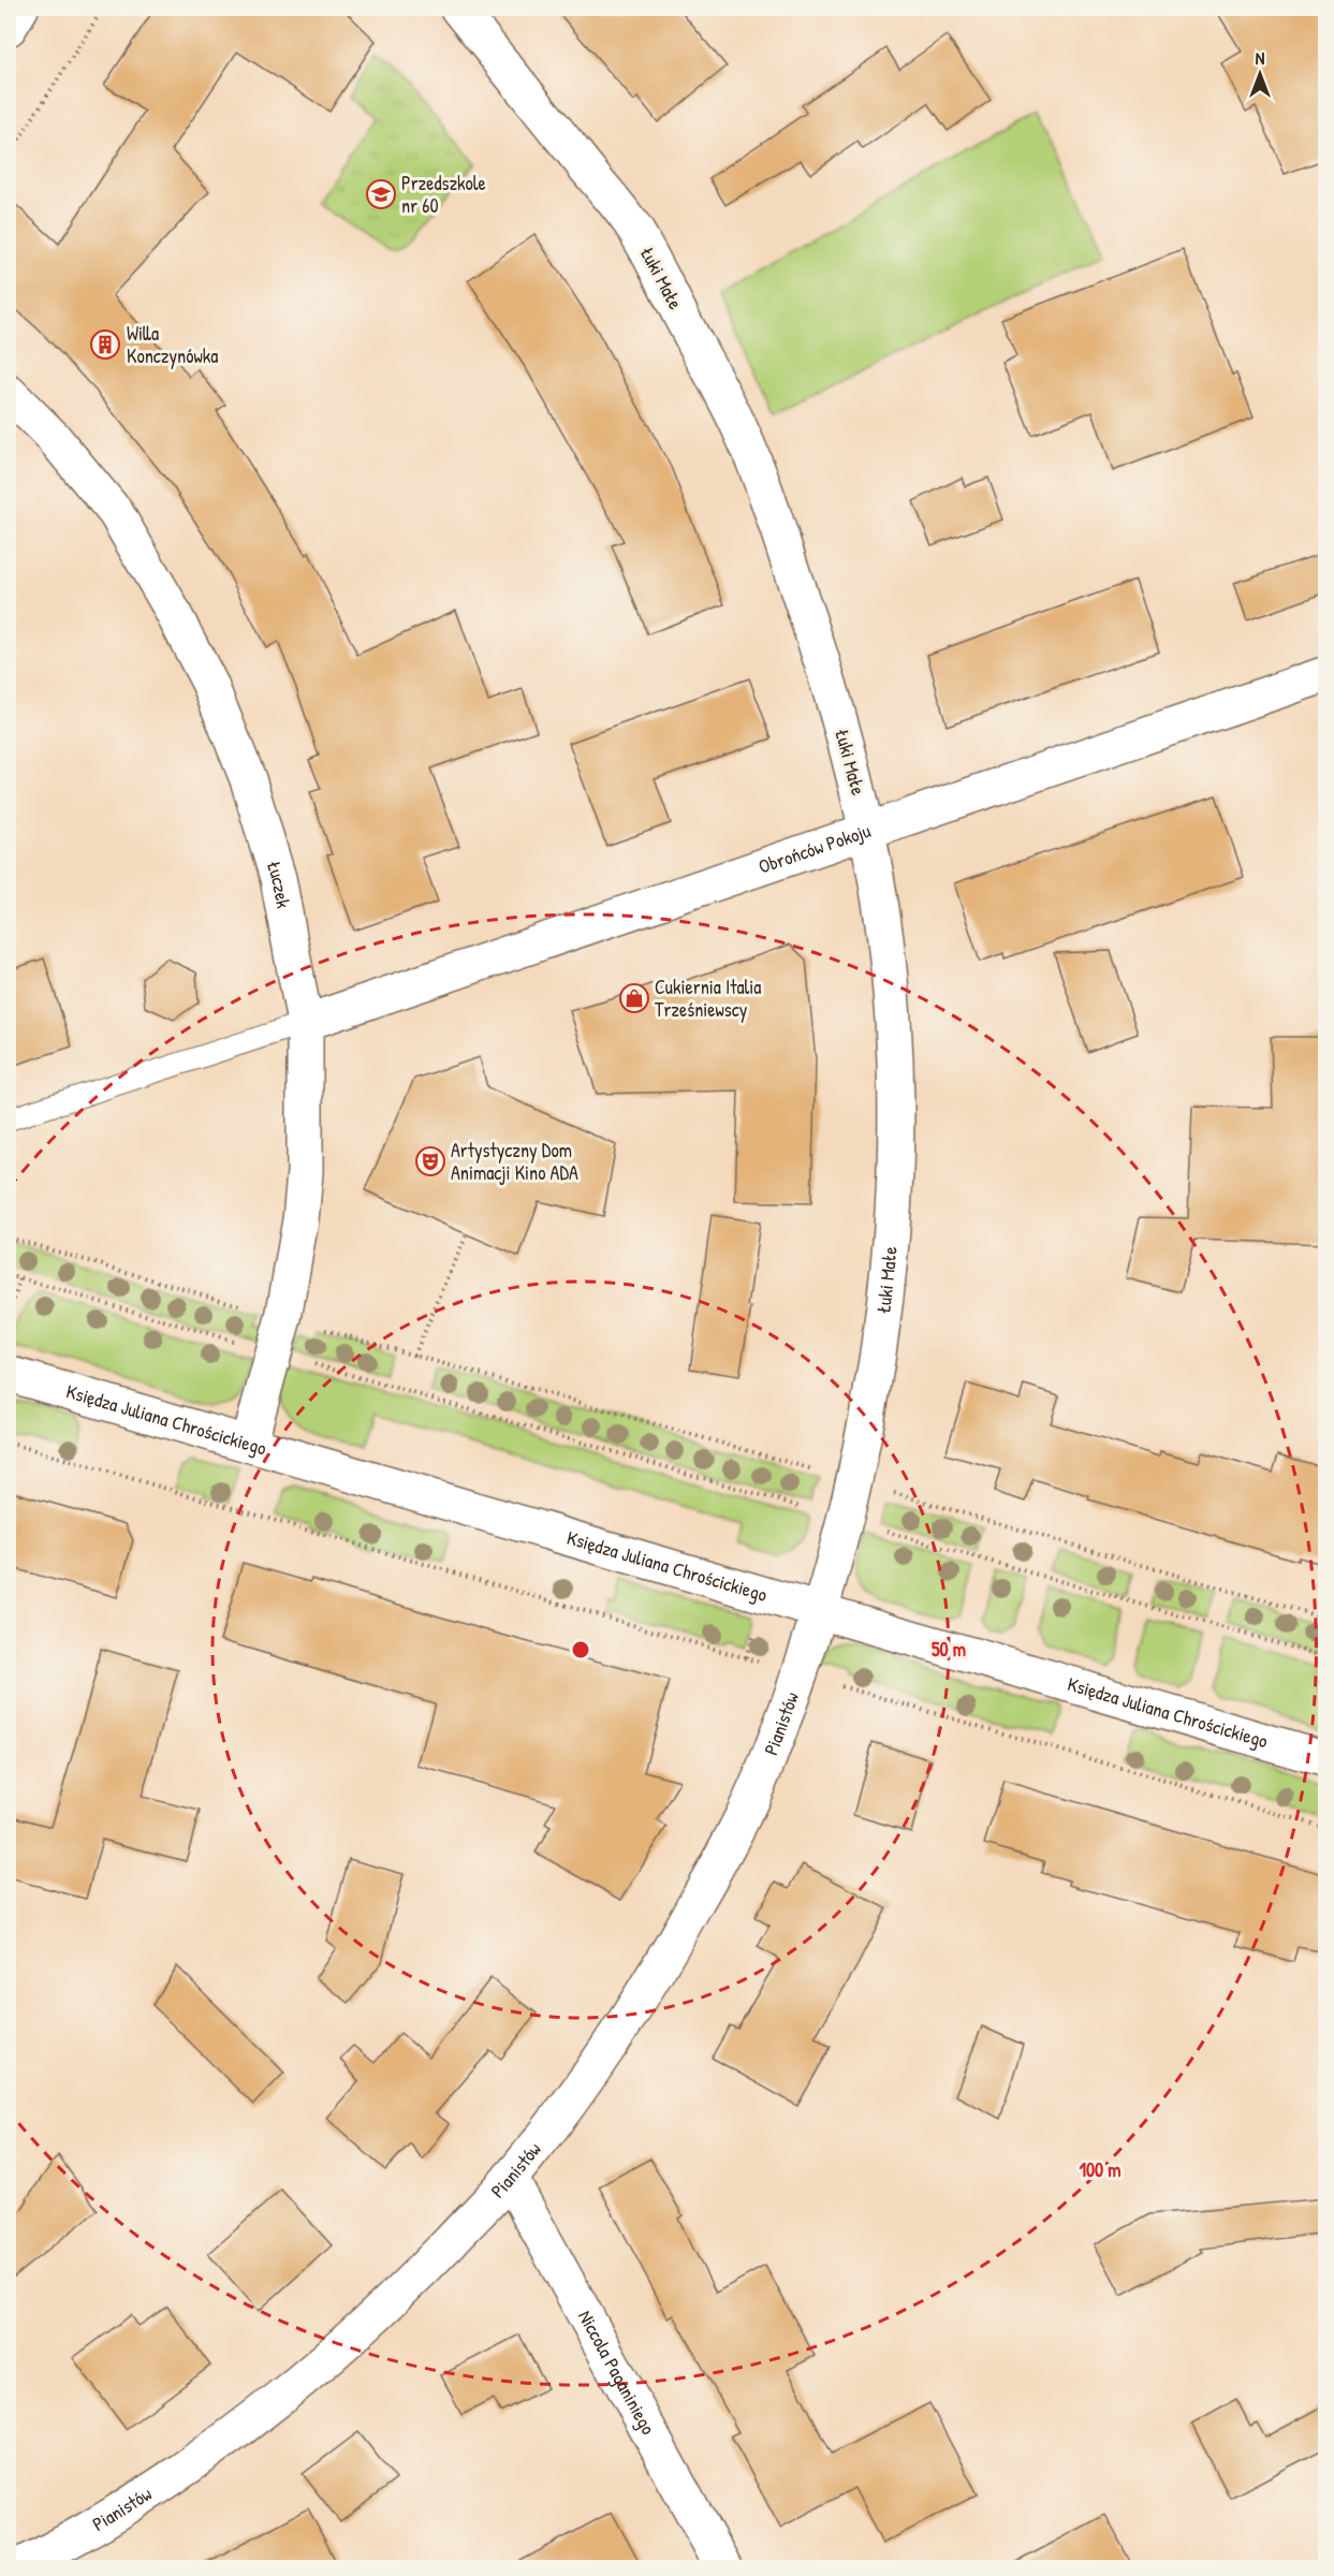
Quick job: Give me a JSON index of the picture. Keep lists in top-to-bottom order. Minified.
{"streets":{"street":["Łuki Małe","Obrońców Pokoju","Łuczek","Księdza Juliana Chrościckiego","Pianistów","Niccola Paganiniego"]},"crossings":[["Łuki Małe","Obrońców Pokoju"],["Łuki Małe","Księdza Juliana Chrościckiego"],["Łuki Małe","Pianistów"],["Obrońców Pokoju","Łuczek"],["Łuczek","Księdza Juliana Chrościckiego"],["Księdza Juliana Chrościckiego","Pianistów"],["Pianistów","Niccola Paganiniego"]],"places":{"school or university":["Przedszkole nr 60"],"building":["Willa Konczynówka"],"shop":["Cukiernia Italia Trześniewscy"],"theatre":["Artystyczny Dom Animacji Kino ADA"]},"north":"top","rings":["50 m","100 m"]}
